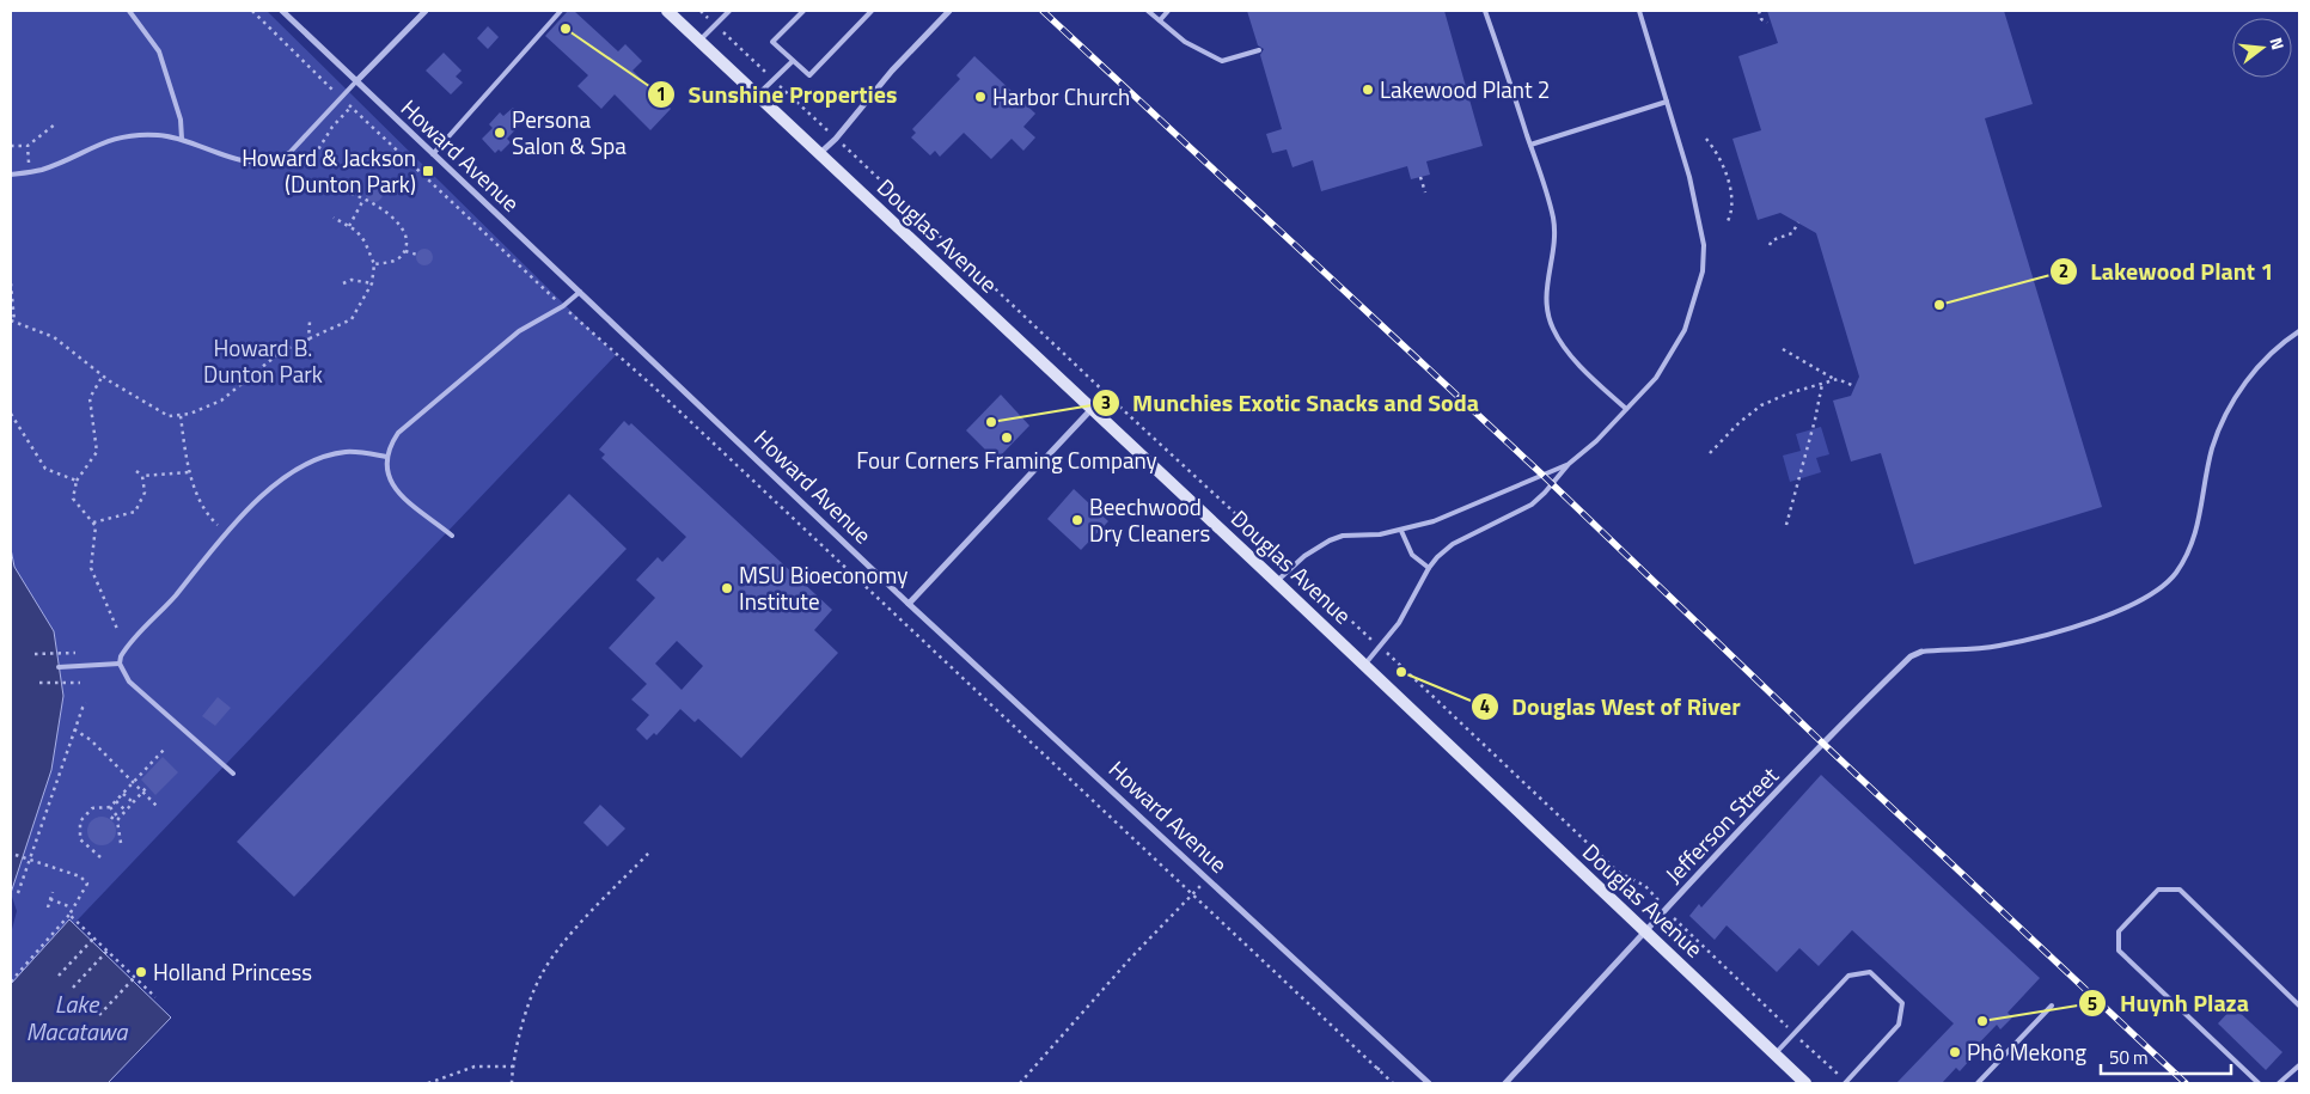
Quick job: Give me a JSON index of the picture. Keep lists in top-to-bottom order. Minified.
{"streets":{"street":["Howard Avenue","Douglas Avenue","Jefferson Street"]},"crossings":[["Douglas Avenue","Jefferson Street"]],"water":["Lake Macatawa"],"parks":["Howard B. Dunton Park"],"places":{"other":["Sunshine Properties","Lakewood Plant 2","Harbor Church","Persona Salon & Spa","Lakewood Plant 1","Munchies Exotic Snacks and Soda","Four Corners Framing Company","Beechwood Dry Cleaners","MSU Bioeconomy Institute","Douglas West of River","Holland Princess","Huynh Plaza","Phô Mekong"],"transit":["Howard & Jackson (Dunton Park)"]},"scale_bar":"50 m","north":"right"}
